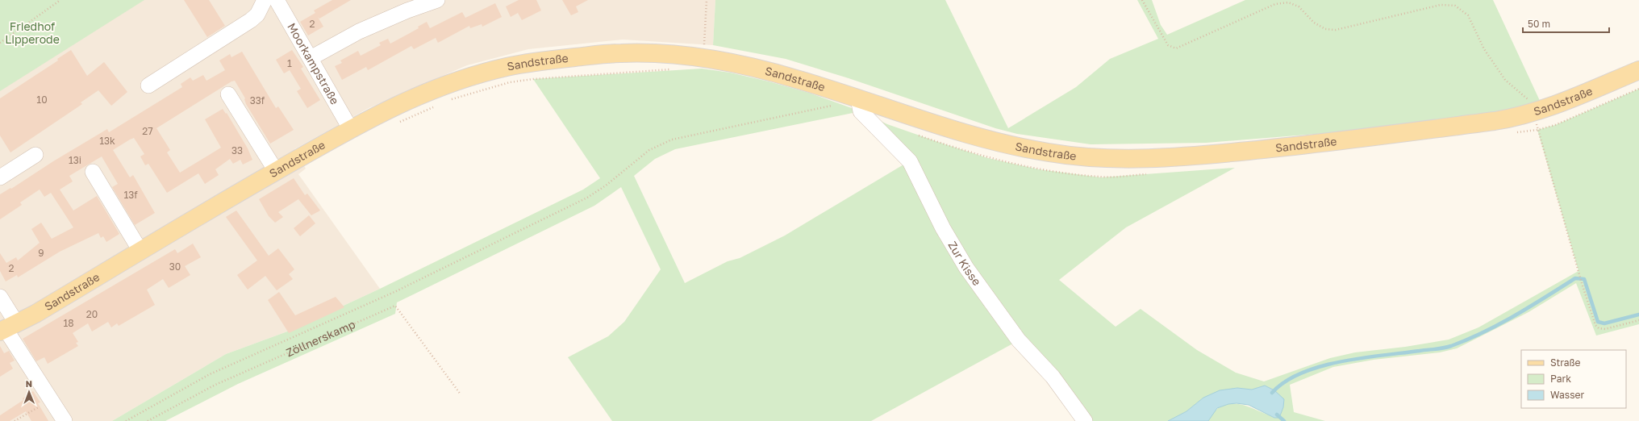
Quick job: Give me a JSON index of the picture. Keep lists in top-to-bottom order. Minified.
{"streets":{"main road":["Sandstraße"],"street":["Moorkampstraße","Zur Kisse"],"path":["Zöllnerskamp"]},"crossings":[["Sandstraße","Moorkampstraße"],["Sandstraße","Zur Kisse"]],"parks":["Friedhof Lipperode"],"house_numbers":["2","1","10","33f","27","13k","33","13i","13f","9","30","2","20","18"],"legend":["Straße","Park","Wasser"],"scale_bar":"50 m","north":"top"}
